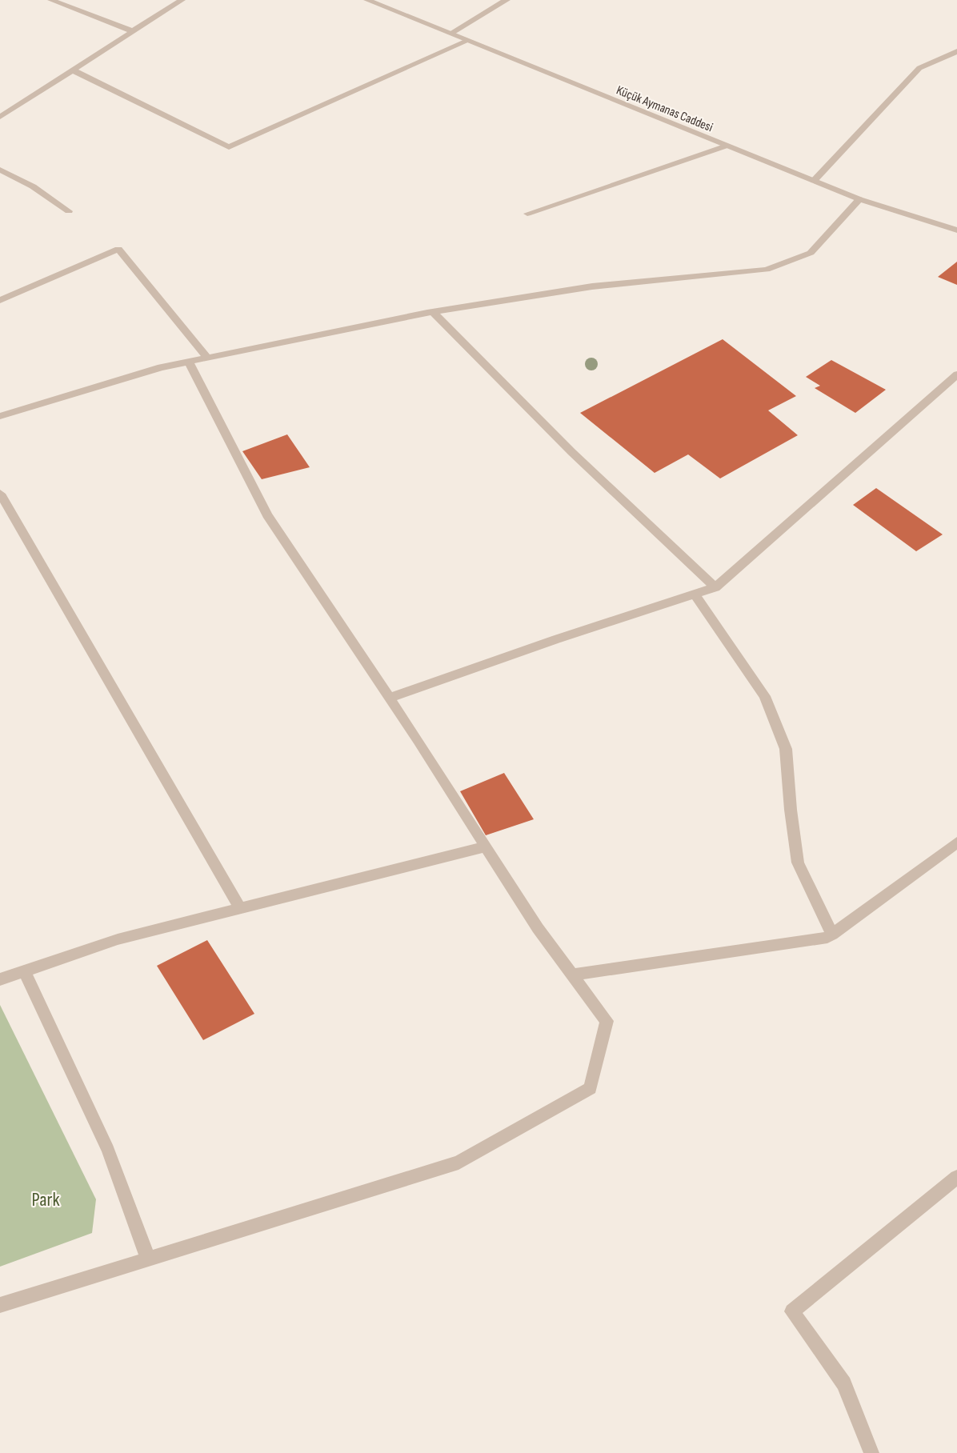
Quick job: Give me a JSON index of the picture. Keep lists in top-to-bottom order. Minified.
{"streets":{"street":["Küçük Aymanas Caddesi"]},"parks":["Park"]}
